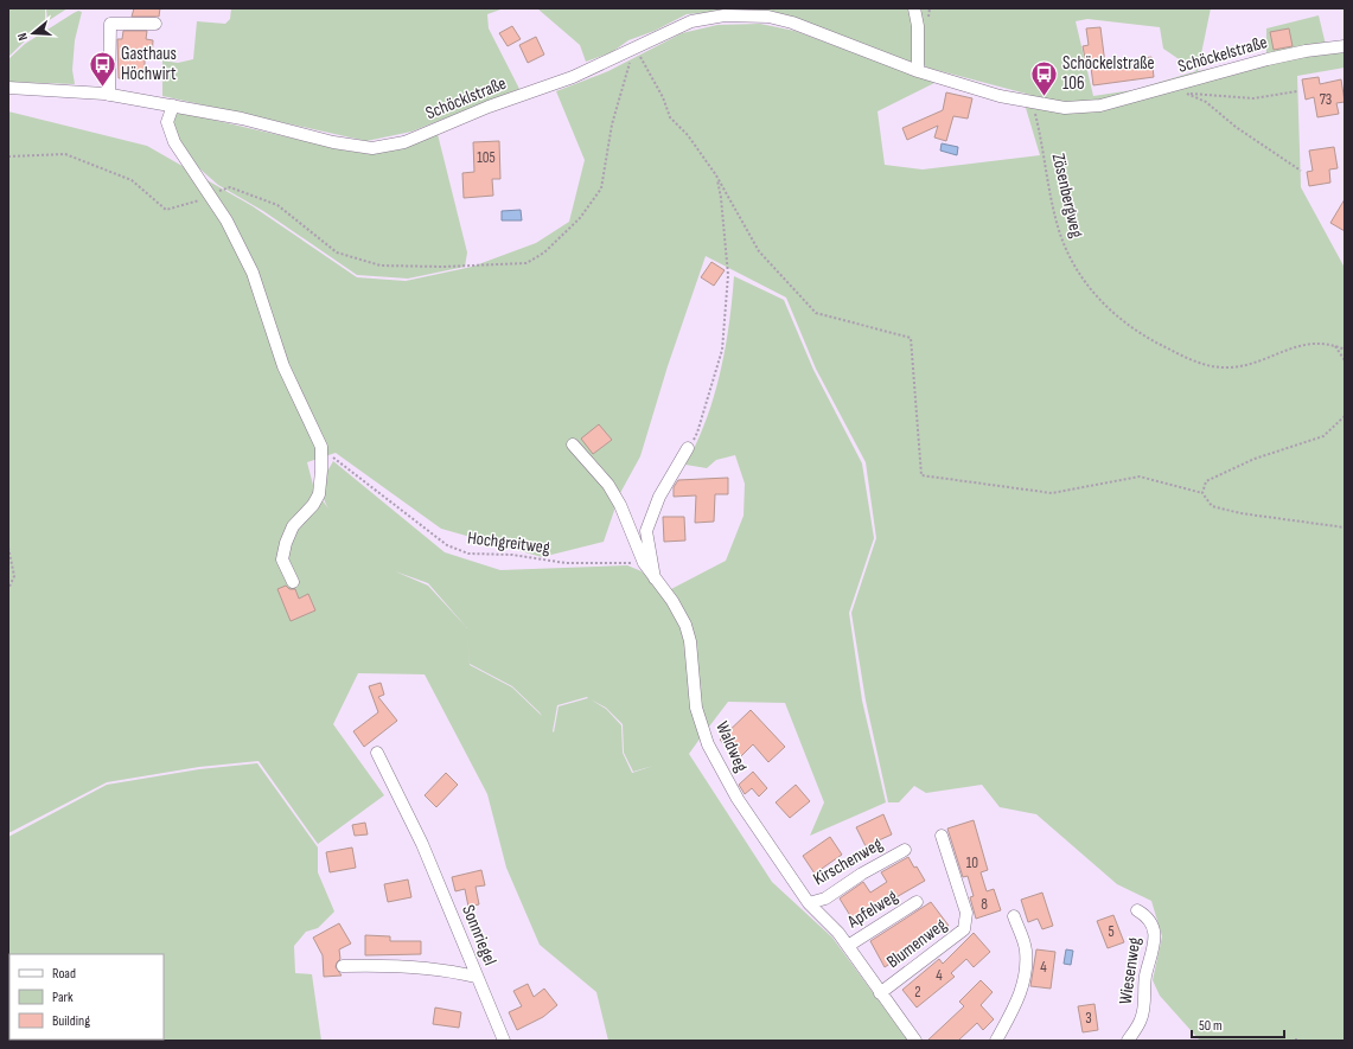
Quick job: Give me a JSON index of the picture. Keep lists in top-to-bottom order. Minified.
{"streets":{"street":["Schöckelstraße","Schöcklstraße","Waldweg","Kirschenweg","Apfelweg","Sonnriegel","Blumenweg","Wiesenweg"],"path":["Zösenbergweg","Hochgreitweg"]},"crossings":[["Schöckelstraße","Schöcklstraße"],["Schöckelstraße","Zösenbergweg"],["Hochgreitweg","Waldweg"],["Waldweg","Kirschenweg"],["Waldweg","Apfelweg"],["Waldweg","Blumenweg"]],"places":{"bus stop":["Gasthaus Höchwirt","Schöckelstraße 106"]},"house_numbers":["73","105","10","8","5","4","4","2","3"],"legend":["Road","Park","Building"],"scale_bar":"50 m","north":"left"}
